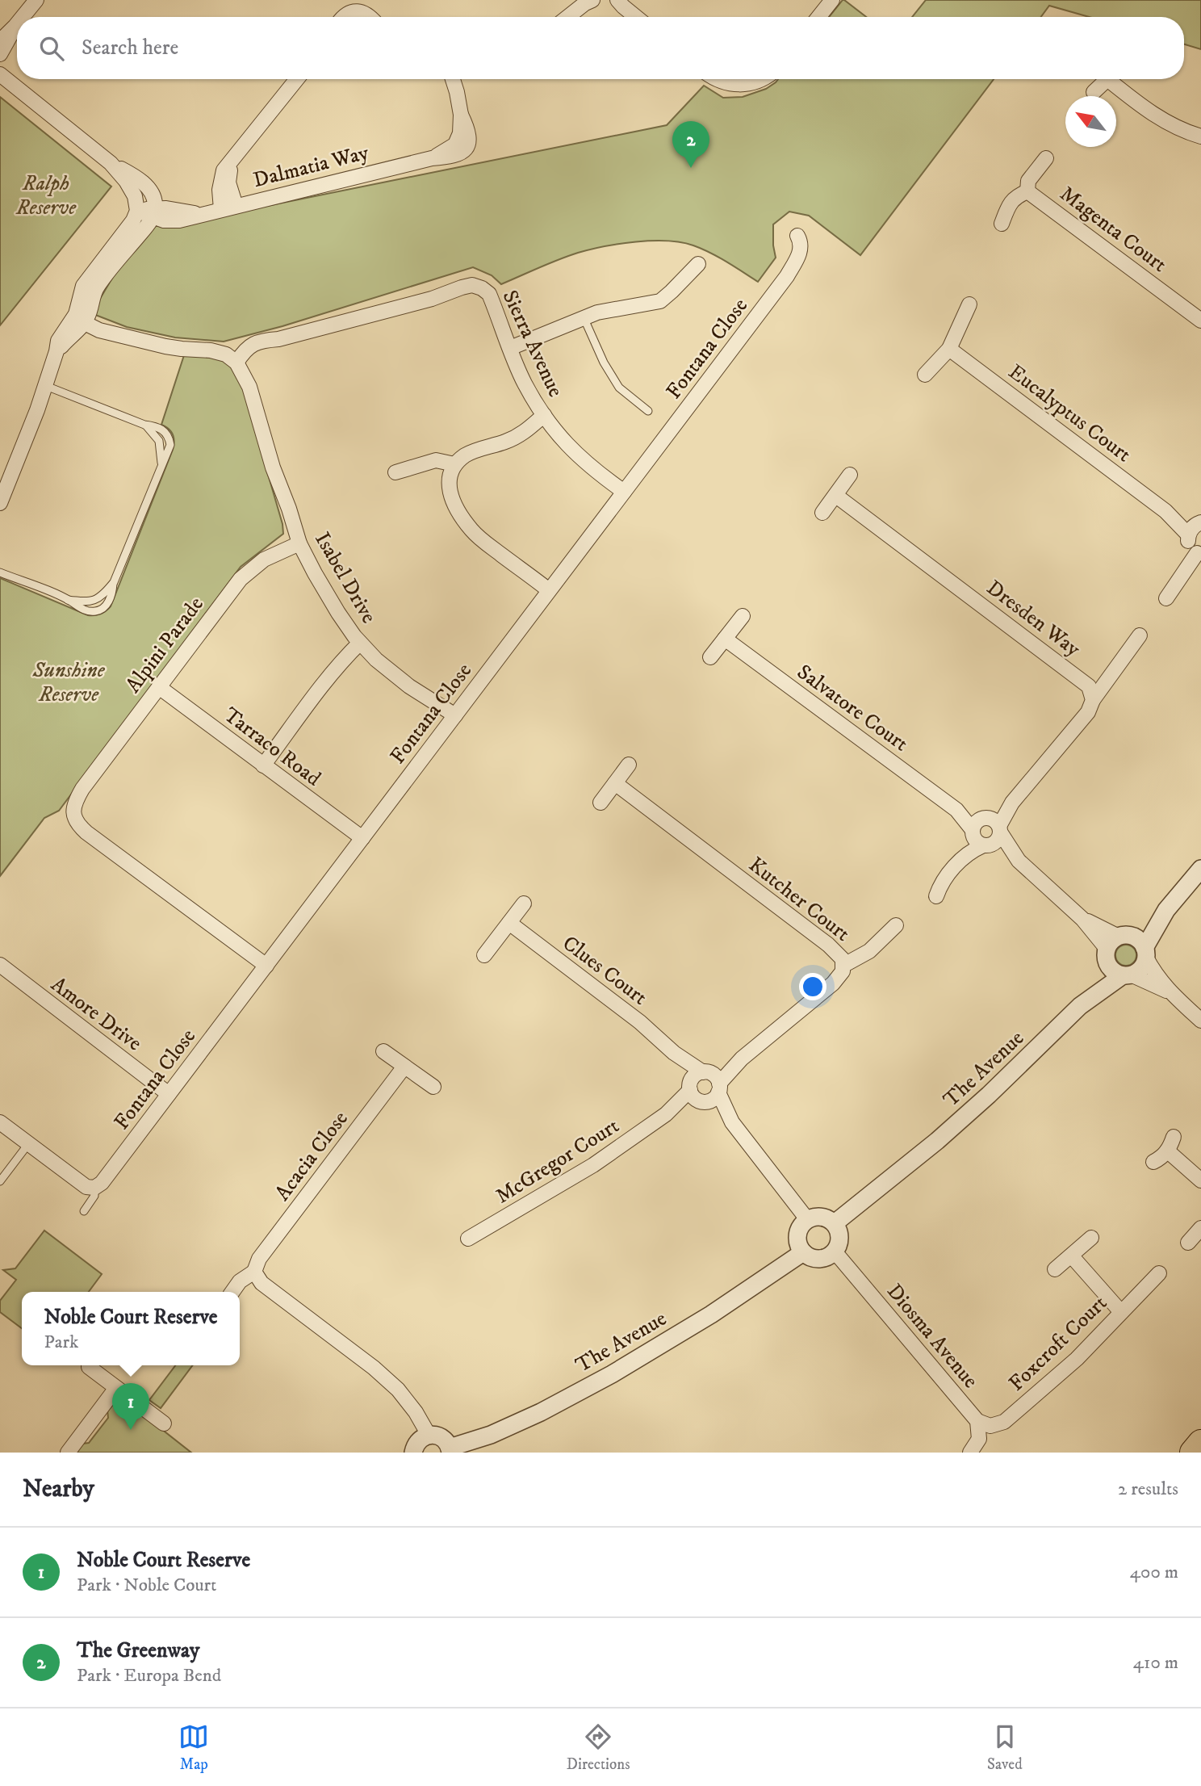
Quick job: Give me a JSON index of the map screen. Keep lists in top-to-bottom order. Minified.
{"streets":{"street":["Dalmatia Way","Magenta Court","Sierra Avenue","Fontana Close","Eucalyptus Court","Isabel Drive","Dresden Way","Alpini Parade","Salvatore Court","Tarraco Road","Kutcher Court","Clues Court","Amore Drive","The Avenue","Acacia Close","McGregor Court","Diosma Avenue","Foxcroft Court"]},"crossings":[["Sierra Avenue","Fontana Close"],["Sierra Avenue","Isabel Drive"],["Fontana Close","Isabel Drive"],["Fontana Close","Alpini Parade"],["Fontana Close","Tarraco Road"],["Fontana Close","Amore Drive"],["Isabel Drive","Alpini Parade"],["Alpini Parade","Tarraco Road"],["Salvatore Court","The Avenue"],["Kutcher Court","Clues Court"],["Kutcher Court","McGregor Court"],["Clues Court","The Avenue"],["Clues Court","McGregor Court"],["Clues Court","Diosma Avenue"],["The Avenue","Diosma Avenue"],["Diosma Avenue","Foxcroft Court"]],"parks":["Ralph Reserve","Sunshine Reserve"],"north":"top left","page":{"search":"Search here","pins":["2","1"],"popup":["Noble Court Reserve","Park"],"heading":["Nearby","2 results"],"list":[{"mark":"1","name":"Noble Court Reserve","note":"Park · Noble Court","value":"400 m"},{"mark":"2","name":"The Greenway","note":"Park · Europa Bend","value":"410 m"}],"nav":["Map","Directions","Saved"]}}
